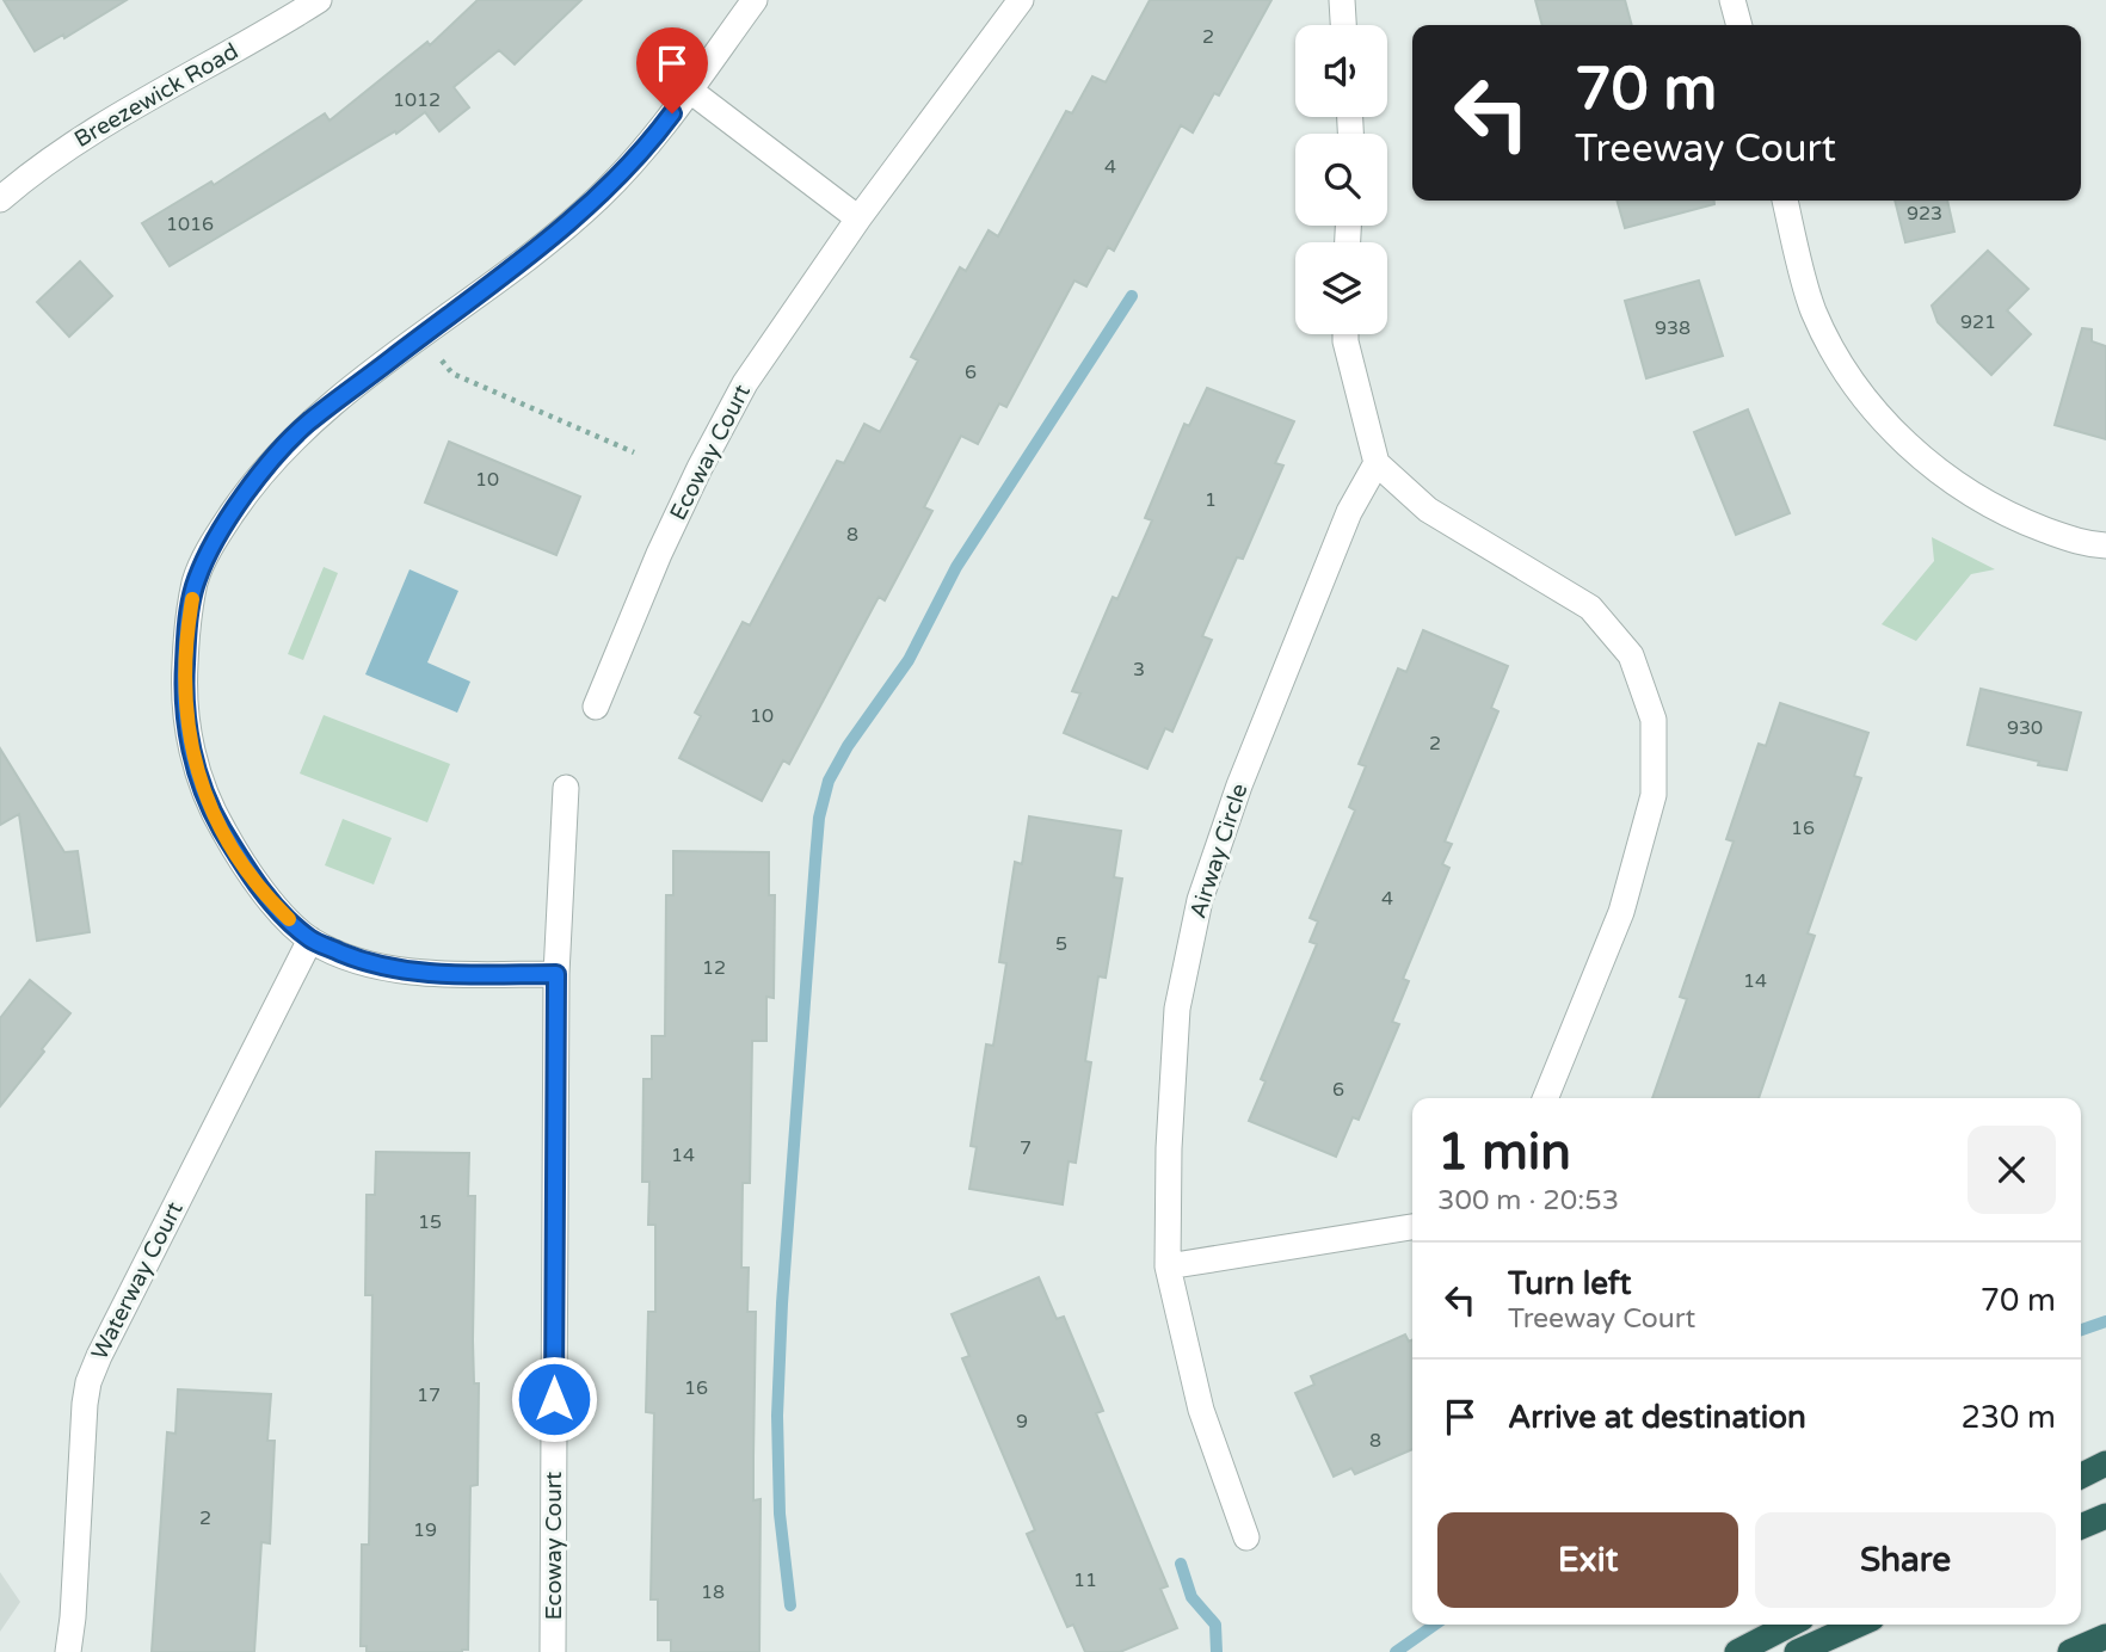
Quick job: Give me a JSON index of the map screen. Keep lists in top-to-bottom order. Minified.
{"streets":{"street":["Breezewick Road","Ecoway Court","Airway Circle","Waterway Court"]},"house_numbers":["2","1012","4","923","1016","921","938","6","10","1","8","3","10","930","2","16","4","5","12","14","6","7","14","15","16","17","9","8","2","19","11","18"],"page":{"turn":["70 m","Treeway Court"],"heading":["1 min","300 m · 20:53"],"list":[{"name":"Turn left","note":"Treeway Court","value":"70 m"},{"name":"Arrive at destination","value":"230 m"}],"buttons":["Exit","Share"]}}
